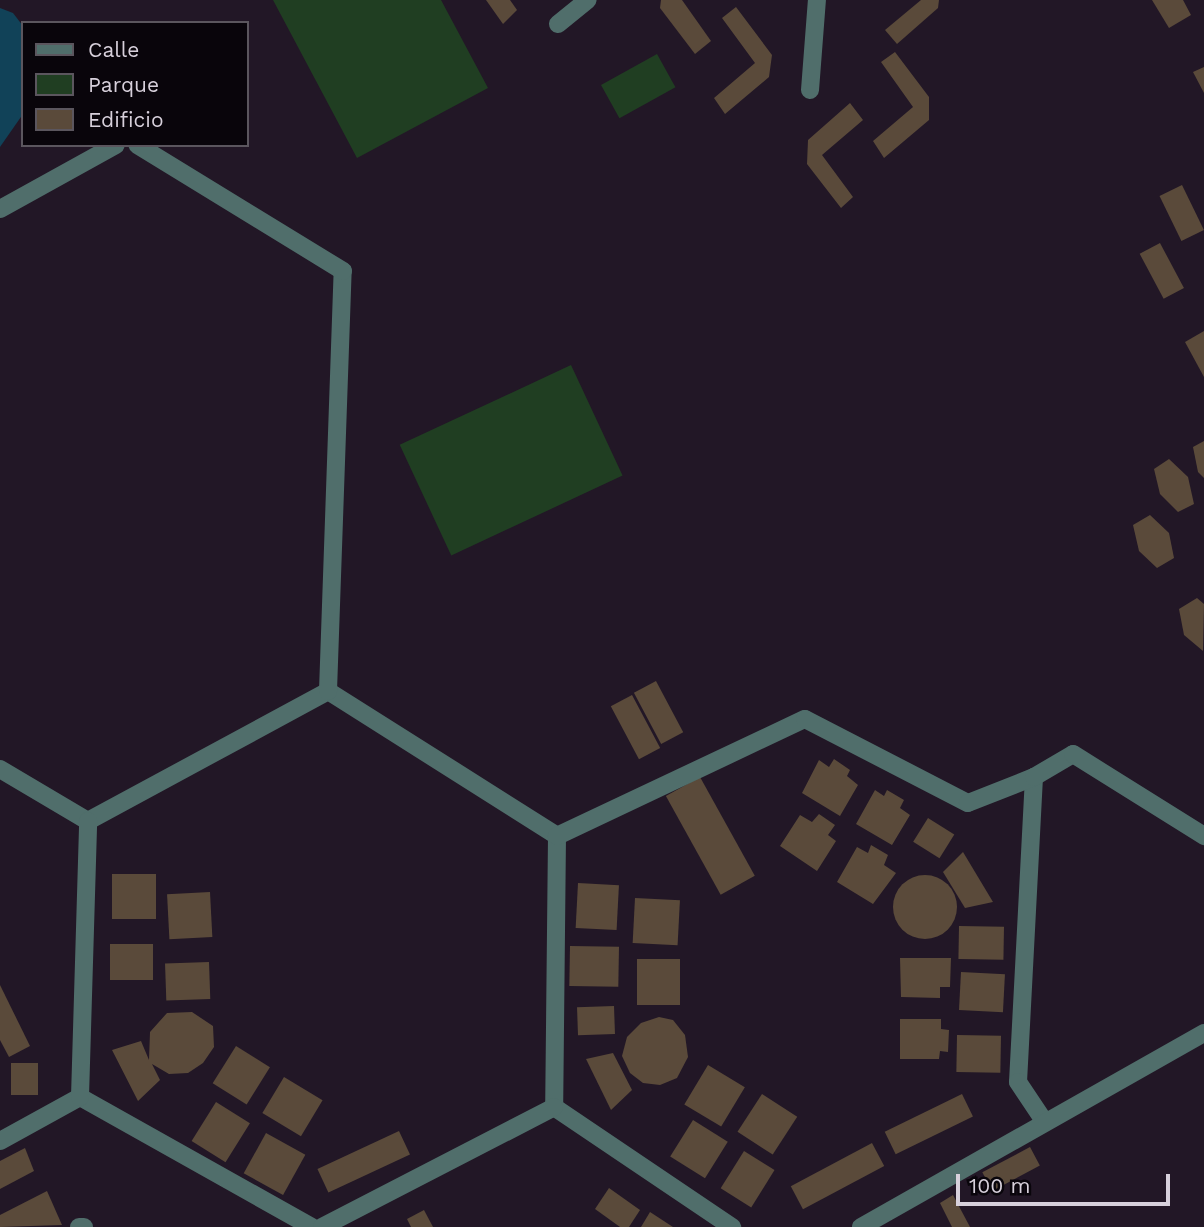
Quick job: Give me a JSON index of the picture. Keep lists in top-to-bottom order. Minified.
{"legend":["Calle","Parque","Edificio"],"scale_bar":"100 m"}
